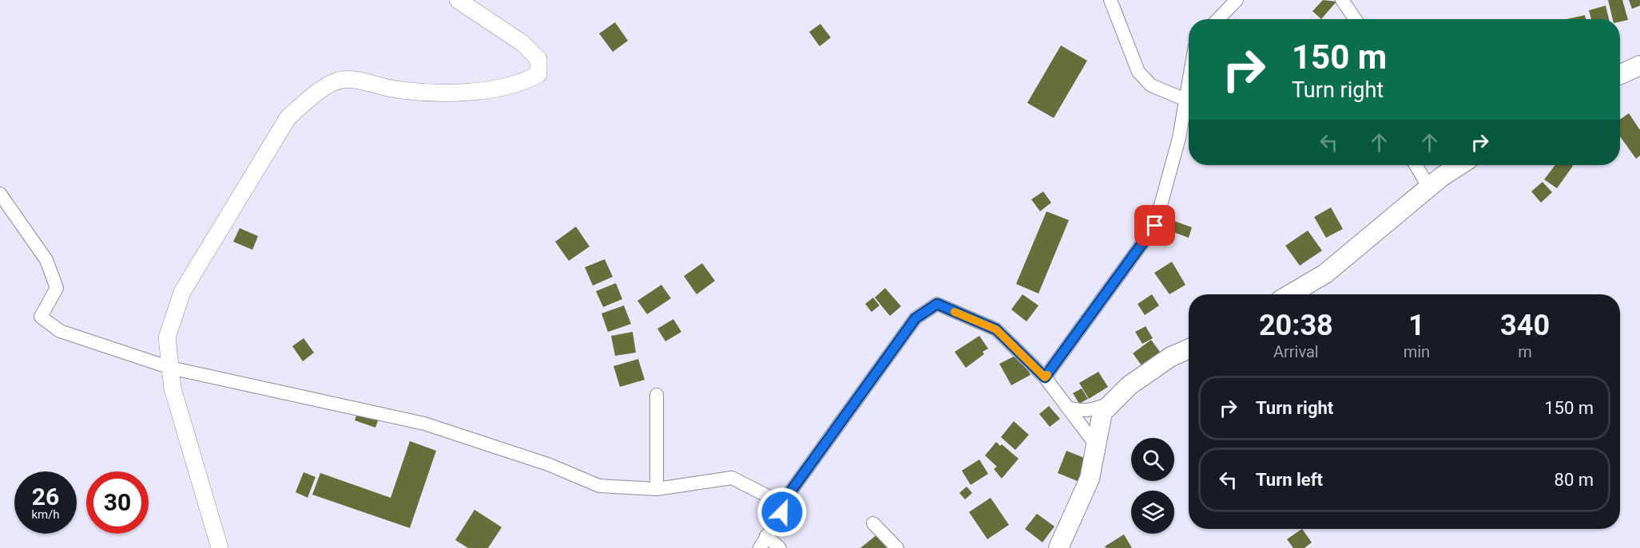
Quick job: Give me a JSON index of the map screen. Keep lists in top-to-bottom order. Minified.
{"page":{"turn":["150 m","Turn right"],"eta":["20:38","Arrival","1","min","340","m"],"list":[{"name":"Turn right","value":"150 m"},{"name":"Turn left","value":"80 m"}],"speed":"26 km/h","limit":"30"}}
